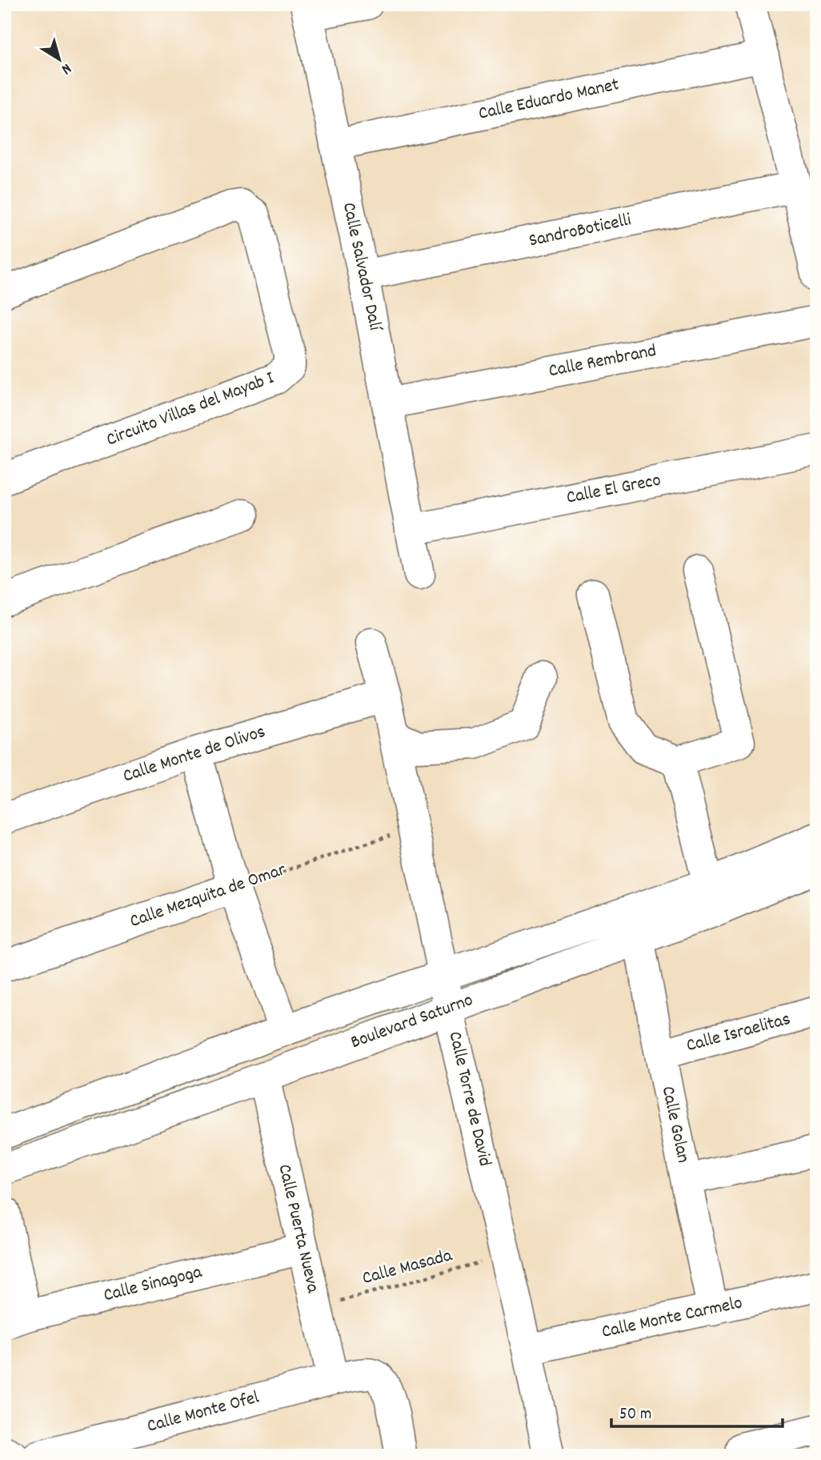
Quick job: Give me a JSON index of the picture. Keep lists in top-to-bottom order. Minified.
{"streets":{"street":["Calle Eduardo Manet","SandroBoticelli","Calle Salvador Dalí","Calle Rembrand","Circuito Villas del Mayab I","Calle El Greco","Calle Monte de Olivos","Calle Mezquita de Omar","Boulevard Saturno","Calle Israelitas","Calle Torre de David","Calle Golan","Calle Puerta Nueva","Calle Sinagoga","Calle Monte Carmelo","Calle Monte Ofel"],"path":["Calle Masada"]},"crossings":[["Calle Eduardo Manet","Calle Salvador Dalí"],["SandroBoticelli","Calle Salvador Dalí"],["Calle Salvador Dalí","Calle Rembrand"],["Calle Salvador Dalí","Calle El Greco"],["Calle Monte de Olivos","Calle Torre de David"],["Calle Mezquita de Omar","Calle Torre de David"],["Boulevard Saturno","Calle Torre de David"],["Boulevard Saturno","Calle Golan"],["Boulevard Saturno","Calle Puerta Nueva"],["Calle Israelitas","Calle Golan"],["Calle Torre de David","Calle Masada"],["Calle Torre de David","Calle Monte Carmelo"],["Calle Golan","Calle Monte Carmelo"],["Calle Puerta Nueva","Calle Masada"],["Calle Puerta Nueva","Calle Sinagoga"],["Calle Puerta Nueva","Calle Monte Ofel"]],"scale_bar":"50 m","north":"bottom right"}
